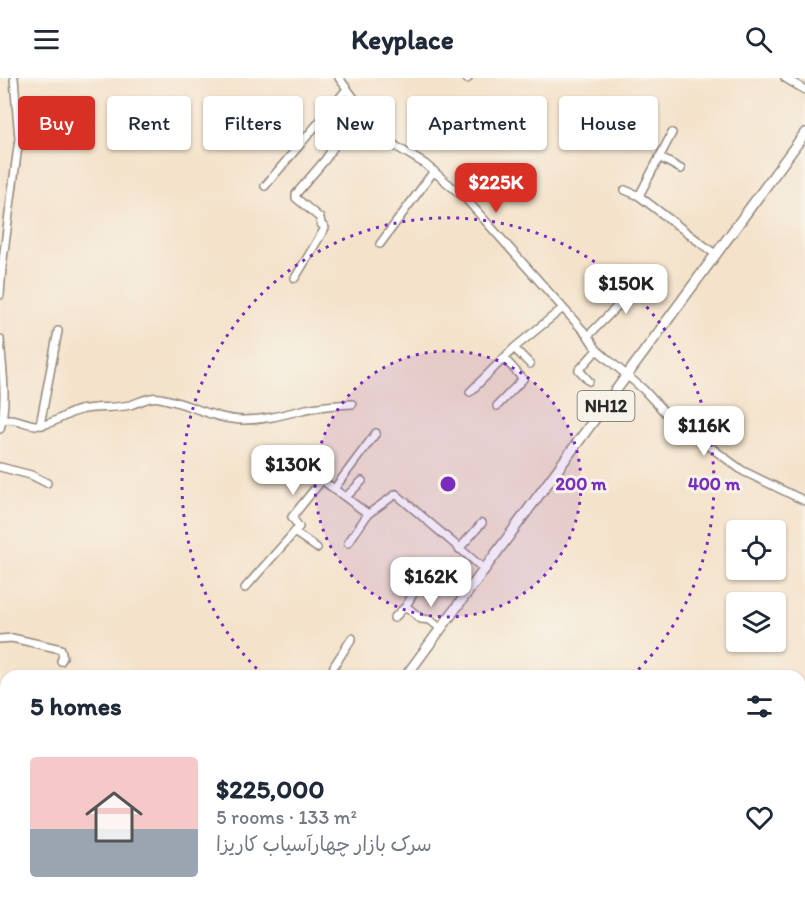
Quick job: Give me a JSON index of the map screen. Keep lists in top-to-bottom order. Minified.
{"streets":{"highway":["NH12"]},"page":{"header":"Keyplace","chip":["Buy","Rent","Filters","New","Apartment","House"],"price":["$225K","$150K","$116K","$130K","$162K"],"heading":"5 homes","list":[{"name":"$225,000","note":"5 rooms · 133 m² · سرک بازار چهارآسیاب کاریزا"}]},"rings":["200 m","400 m"]}
